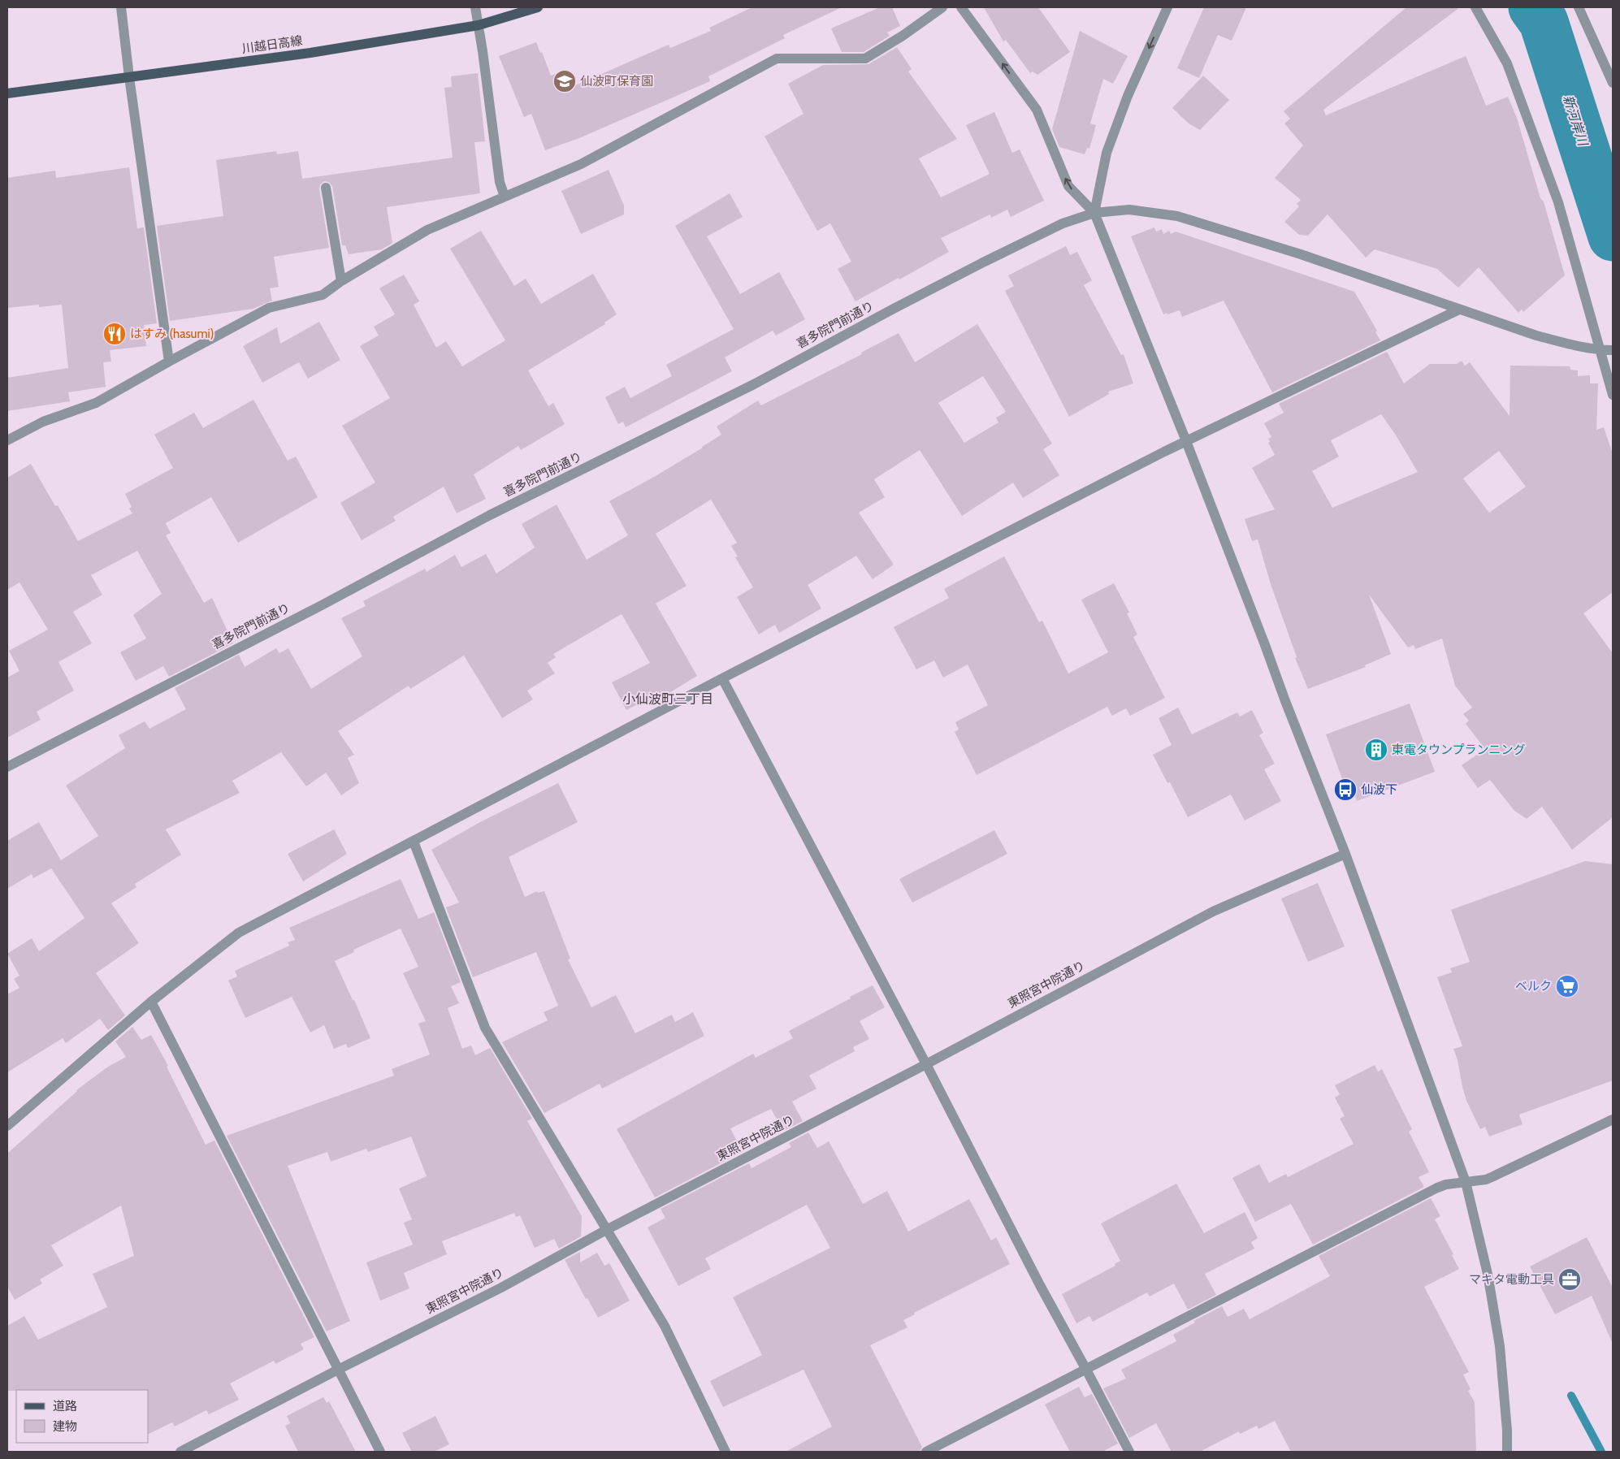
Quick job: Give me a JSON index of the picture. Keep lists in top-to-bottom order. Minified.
{"streets":{"main road":["川越日高線"],"street":["喜多院門前通り","東照宮中院通り"]},"districts":["小仙波町三丁目"],"water":["新河岸川"],"places":{"school or university":["仙波町保育園"],"restaurant":["はすみ (hasumi)"],"building":["東電タウンプランニング"],"bus stop":["仙波下"],"supermarket":["ベルク"],"office":["マキタ電動工具"]},"legend":["道路","建物"]}
